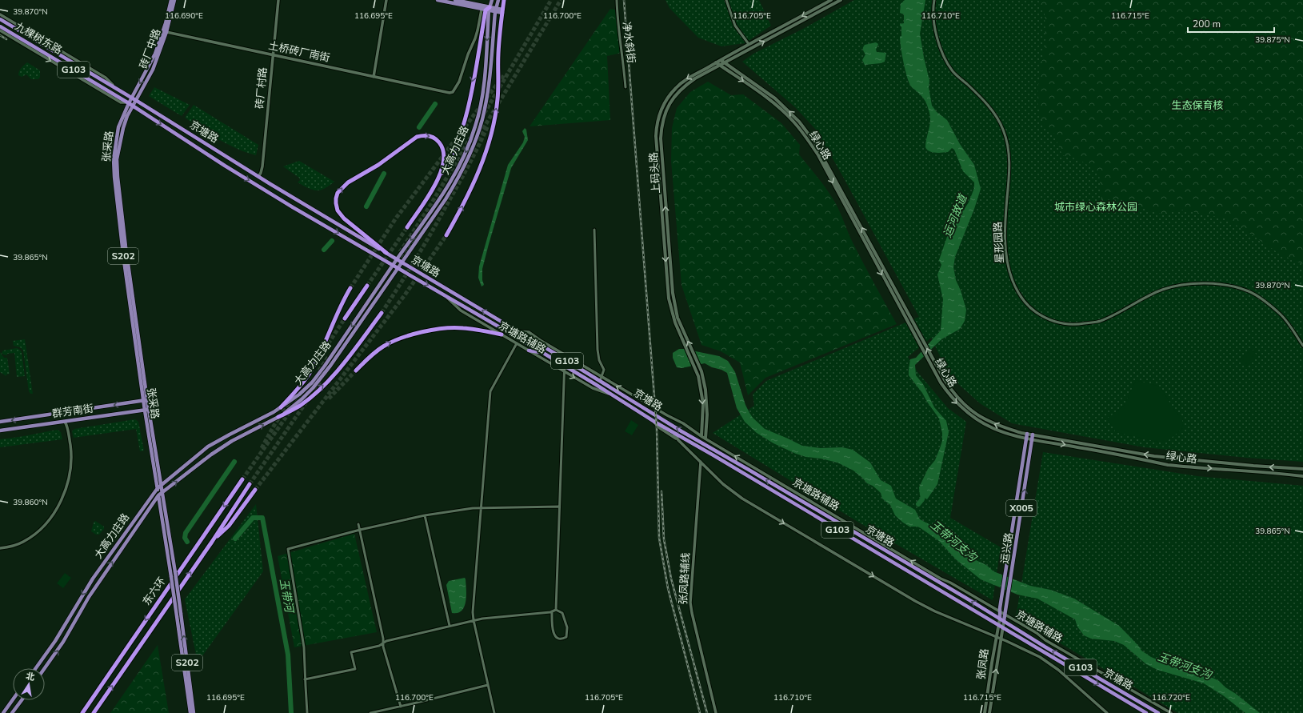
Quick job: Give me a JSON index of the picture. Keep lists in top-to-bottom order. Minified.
{"streets":{"highway":["九棵树东路","G103","京塘路","东六环"],"main road":["砖厂中路","绿心路","张采路","大高力庄路","上码头路","S202","群芳南街","X005","运兴路","张凤路"],"street":["净水斜街","土桥砖厂南街","砖厂村路","星形园路","京塘路辅路","张凤路辅线"]},"crossings":[["九棵树东路","砖厂中路"],["九棵树东路","京塘路"],["九棵树东路","张采路"],["砖厂中路","土桥砖厂南街"],["砖厂中路","京塘路"],["砖厂中路","张采路"],["土桥砖厂南街","砖厂村路"],["土桥砖厂南街","大高力庄路"],["砖厂村路","京塘路"],["京塘路","张采路"],["京塘路","大高力庄路"],["京塘路","京塘路辅路"],["京塘路","运兴路"],["京塘路","张凤路"],["绿心路","上码头路"],["绿心路","X005"],["绿心路","运兴路"],["张采路","大高力庄路"],["张采路","群芳南街"],["上码头路","京塘路辅路"],["京塘路辅路","运兴路"],["X005","运兴路"],["运兴路","张凤路"]],"water":["运河故道","玉带河支沟","玉带河"],"parks":["生态保育核","城市绿心森林公园"],"scale_bar":"200 m","north":"top","coordinates":["39.870°N","116.690°E","116.695°E","116.700°E","116.705°E","116.710°E","116.715°E","39.875°N","39.865°N","39.860°N","116.720°E"]}
